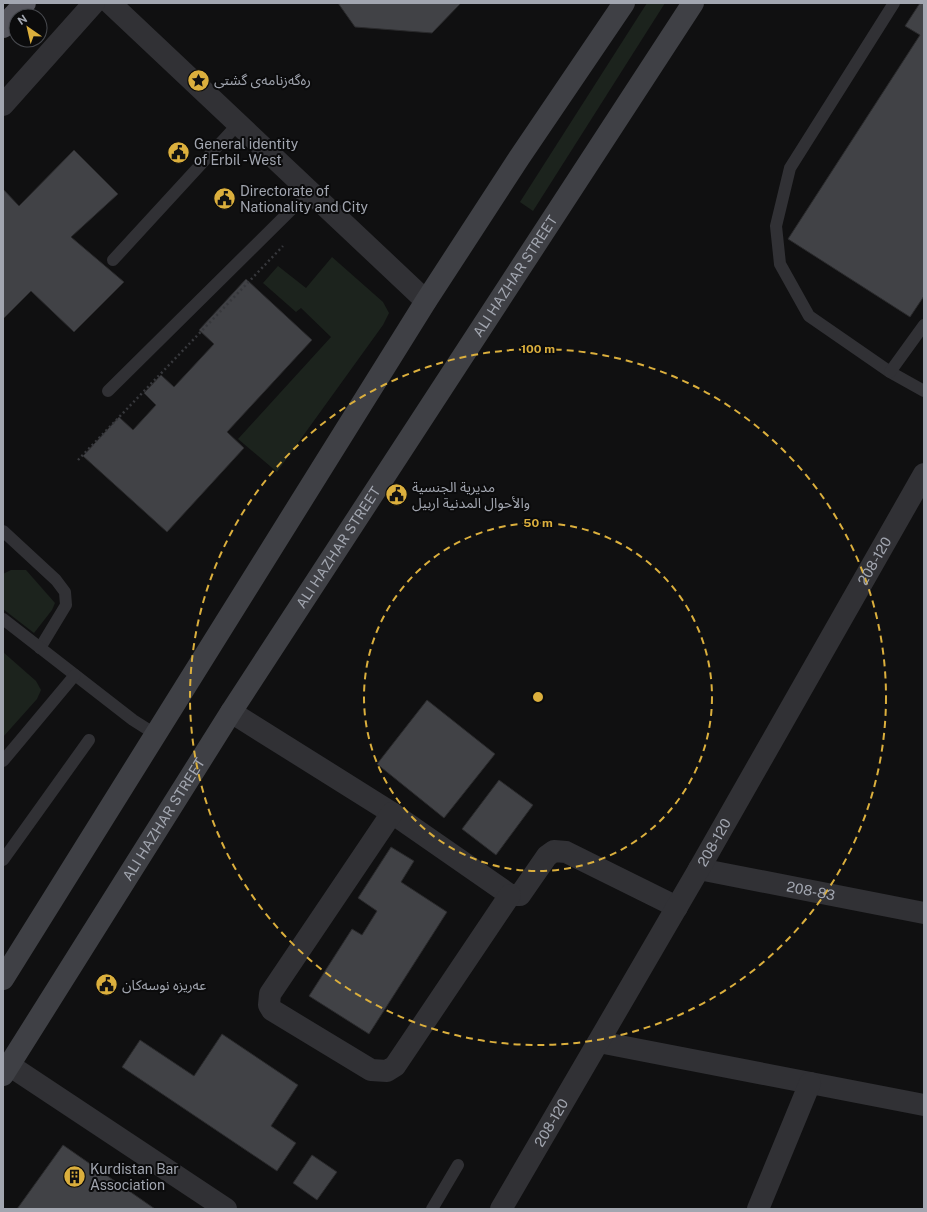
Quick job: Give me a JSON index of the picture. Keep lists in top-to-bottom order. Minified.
{"streets":{"main road":["ALI HAZHAR STREET"],"street":["208-120","208-83"]},"crossings":[["208-120","208-83"]],"places":{"place":["رەگەزنامەی گشتی"],"public building":["General identity of Erbil - West","Directorate of Nationality and City","مديرية الجنسية والأحوال المدنية اربيل","عەریزە نوسەکان"],"building":["Kurdistan Bar Association"]},"north":"top left","rings":["100 m","50 m"]}
